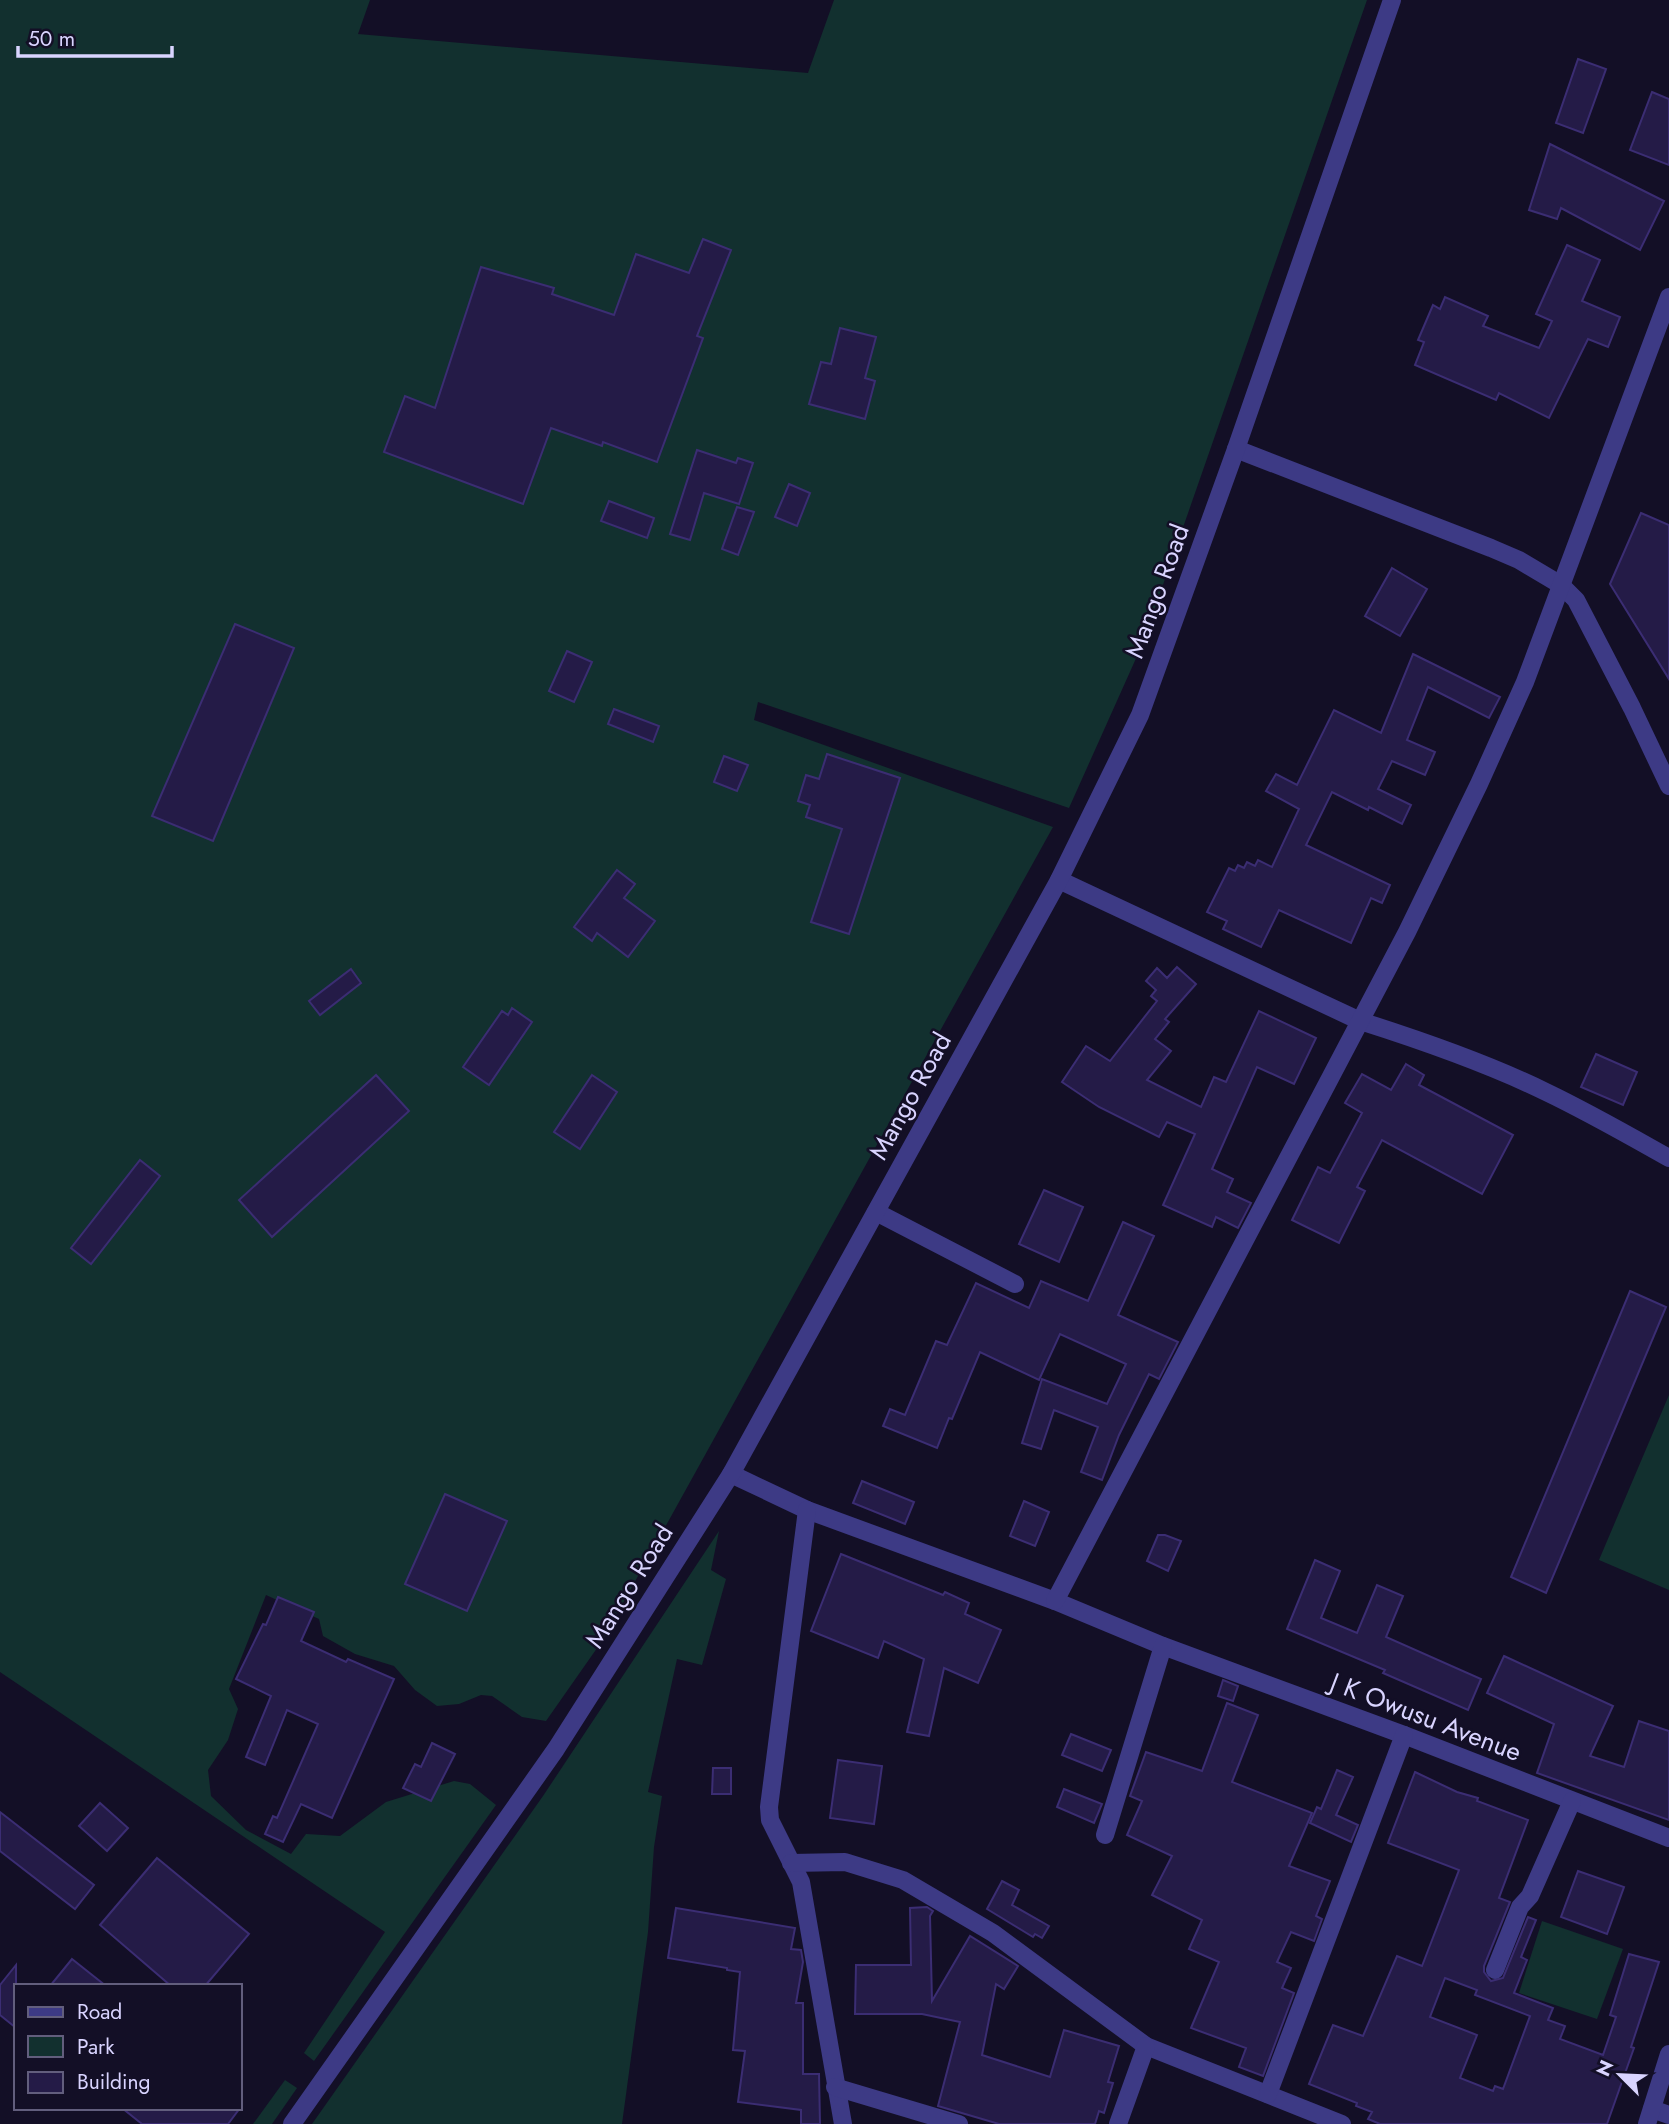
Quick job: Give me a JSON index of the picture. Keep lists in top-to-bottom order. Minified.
{"streets":{"street":["Mango Road","J K Owusu Avenue"]},"crossings":[["Mango Road","J K Owusu Avenue"]],"legend":["Road","Park","Building"],"scale_bar":"50 m","north":"top left"}
